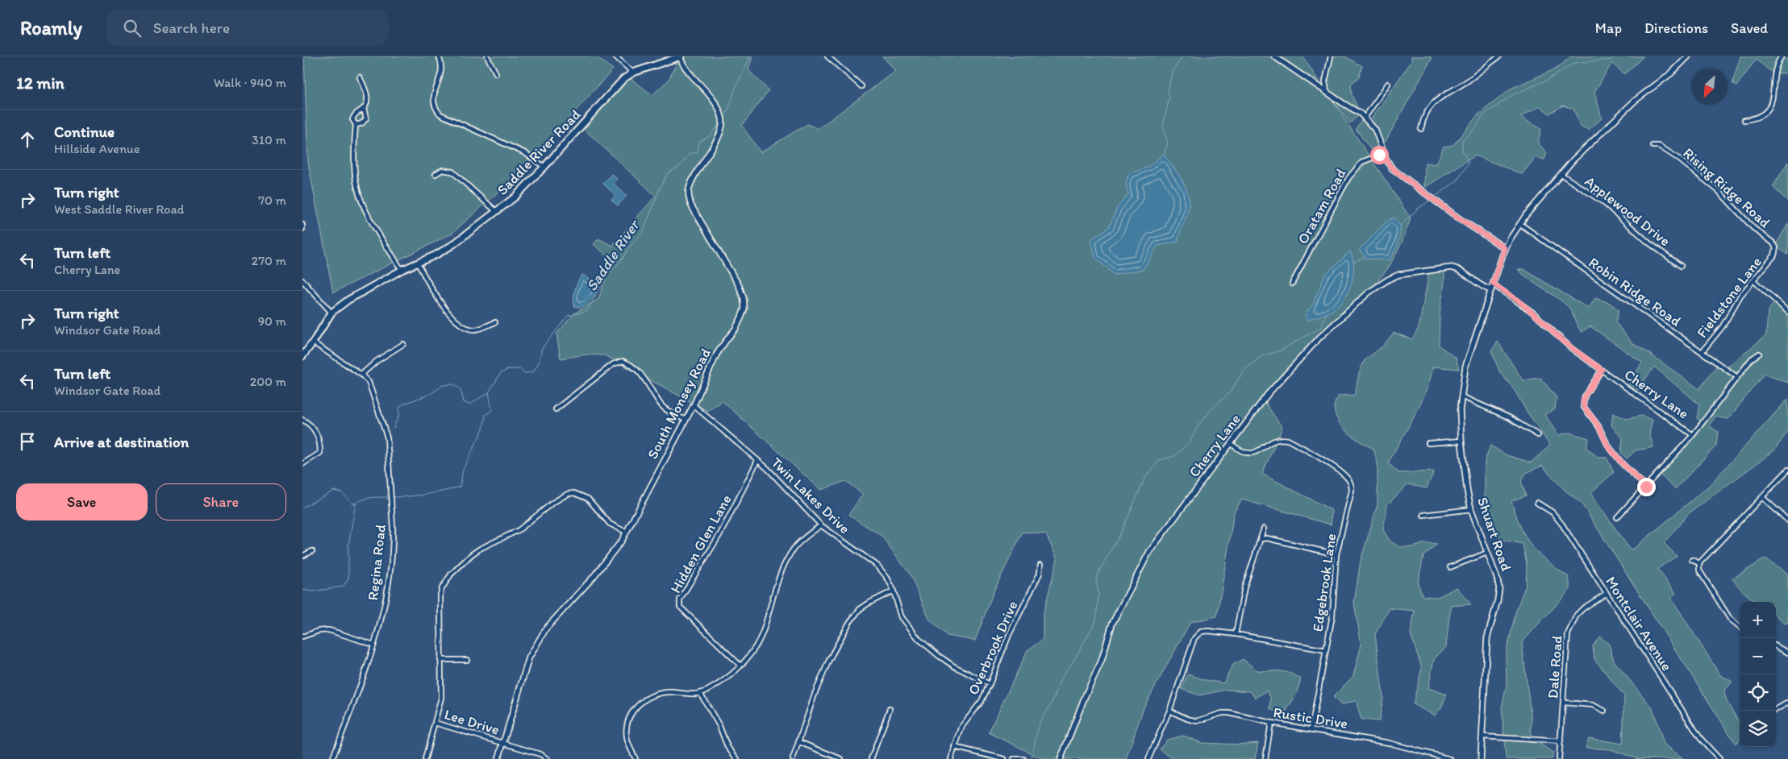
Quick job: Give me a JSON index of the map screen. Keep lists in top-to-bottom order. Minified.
{"streets":{"main road":["Saddle River Road"],"street":["Rising Ridge Road","Oratam Road","Applewood Drive","Robin Ridge Road","Fieldstone Lane","Cherry Lane","South Monsey Road","Twin Lakes Drive","Shuart Road","Hidden Glen Lane","Regina Road","Edgebrook Lane","Montclair Avenue","Overbrook Drive","Dale Road","Rustic Drive","Lee Drive"]},"crossings":[["Saddle River Road","South Monsey Road"],["Saddle River Road","Regina Road"],["Rising Ridge Road","Fieldstone Lane"],["Applewood Drive","Shuart Road"],["Robin Ridge Road","Fieldstone Lane"],["Robin Ridge Road","Shuart Road"],["Cherry Lane","Shuart Road"],["Cherry Lane","Edgebrook Lane"],["South Monsey Road","Twin Lakes Drive"],["South Monsey Road","Lee Drive"],["Twin Lakes Drive","Hidden Glen Lane"],["Twin Lakes Drive","Overbrook Drive"],["Edgebrook Lane","Rustic Drive"],["Montclair Avenue","Dale Road"]],"water":["Saddle River"],"north":"bottom left","page":{"header":"Roamly","search":"Search here","nav":["Map","Directions","Saved"],"heading":["12 min","Walk · 940 m"],"list":[["Continue","Hillside Avenue","310 m"],["Turn right","West Saddle River Road","70 m"],["Turn left","Cherry Lane","270 m"],["Turn right","Windsor Gate Road","90 m"],["Turn left","Windsor Gate Road","200 m"],"Arrive at destination"],"buttons":["Save","Share"],"map_buttons":["+","−"]}}
